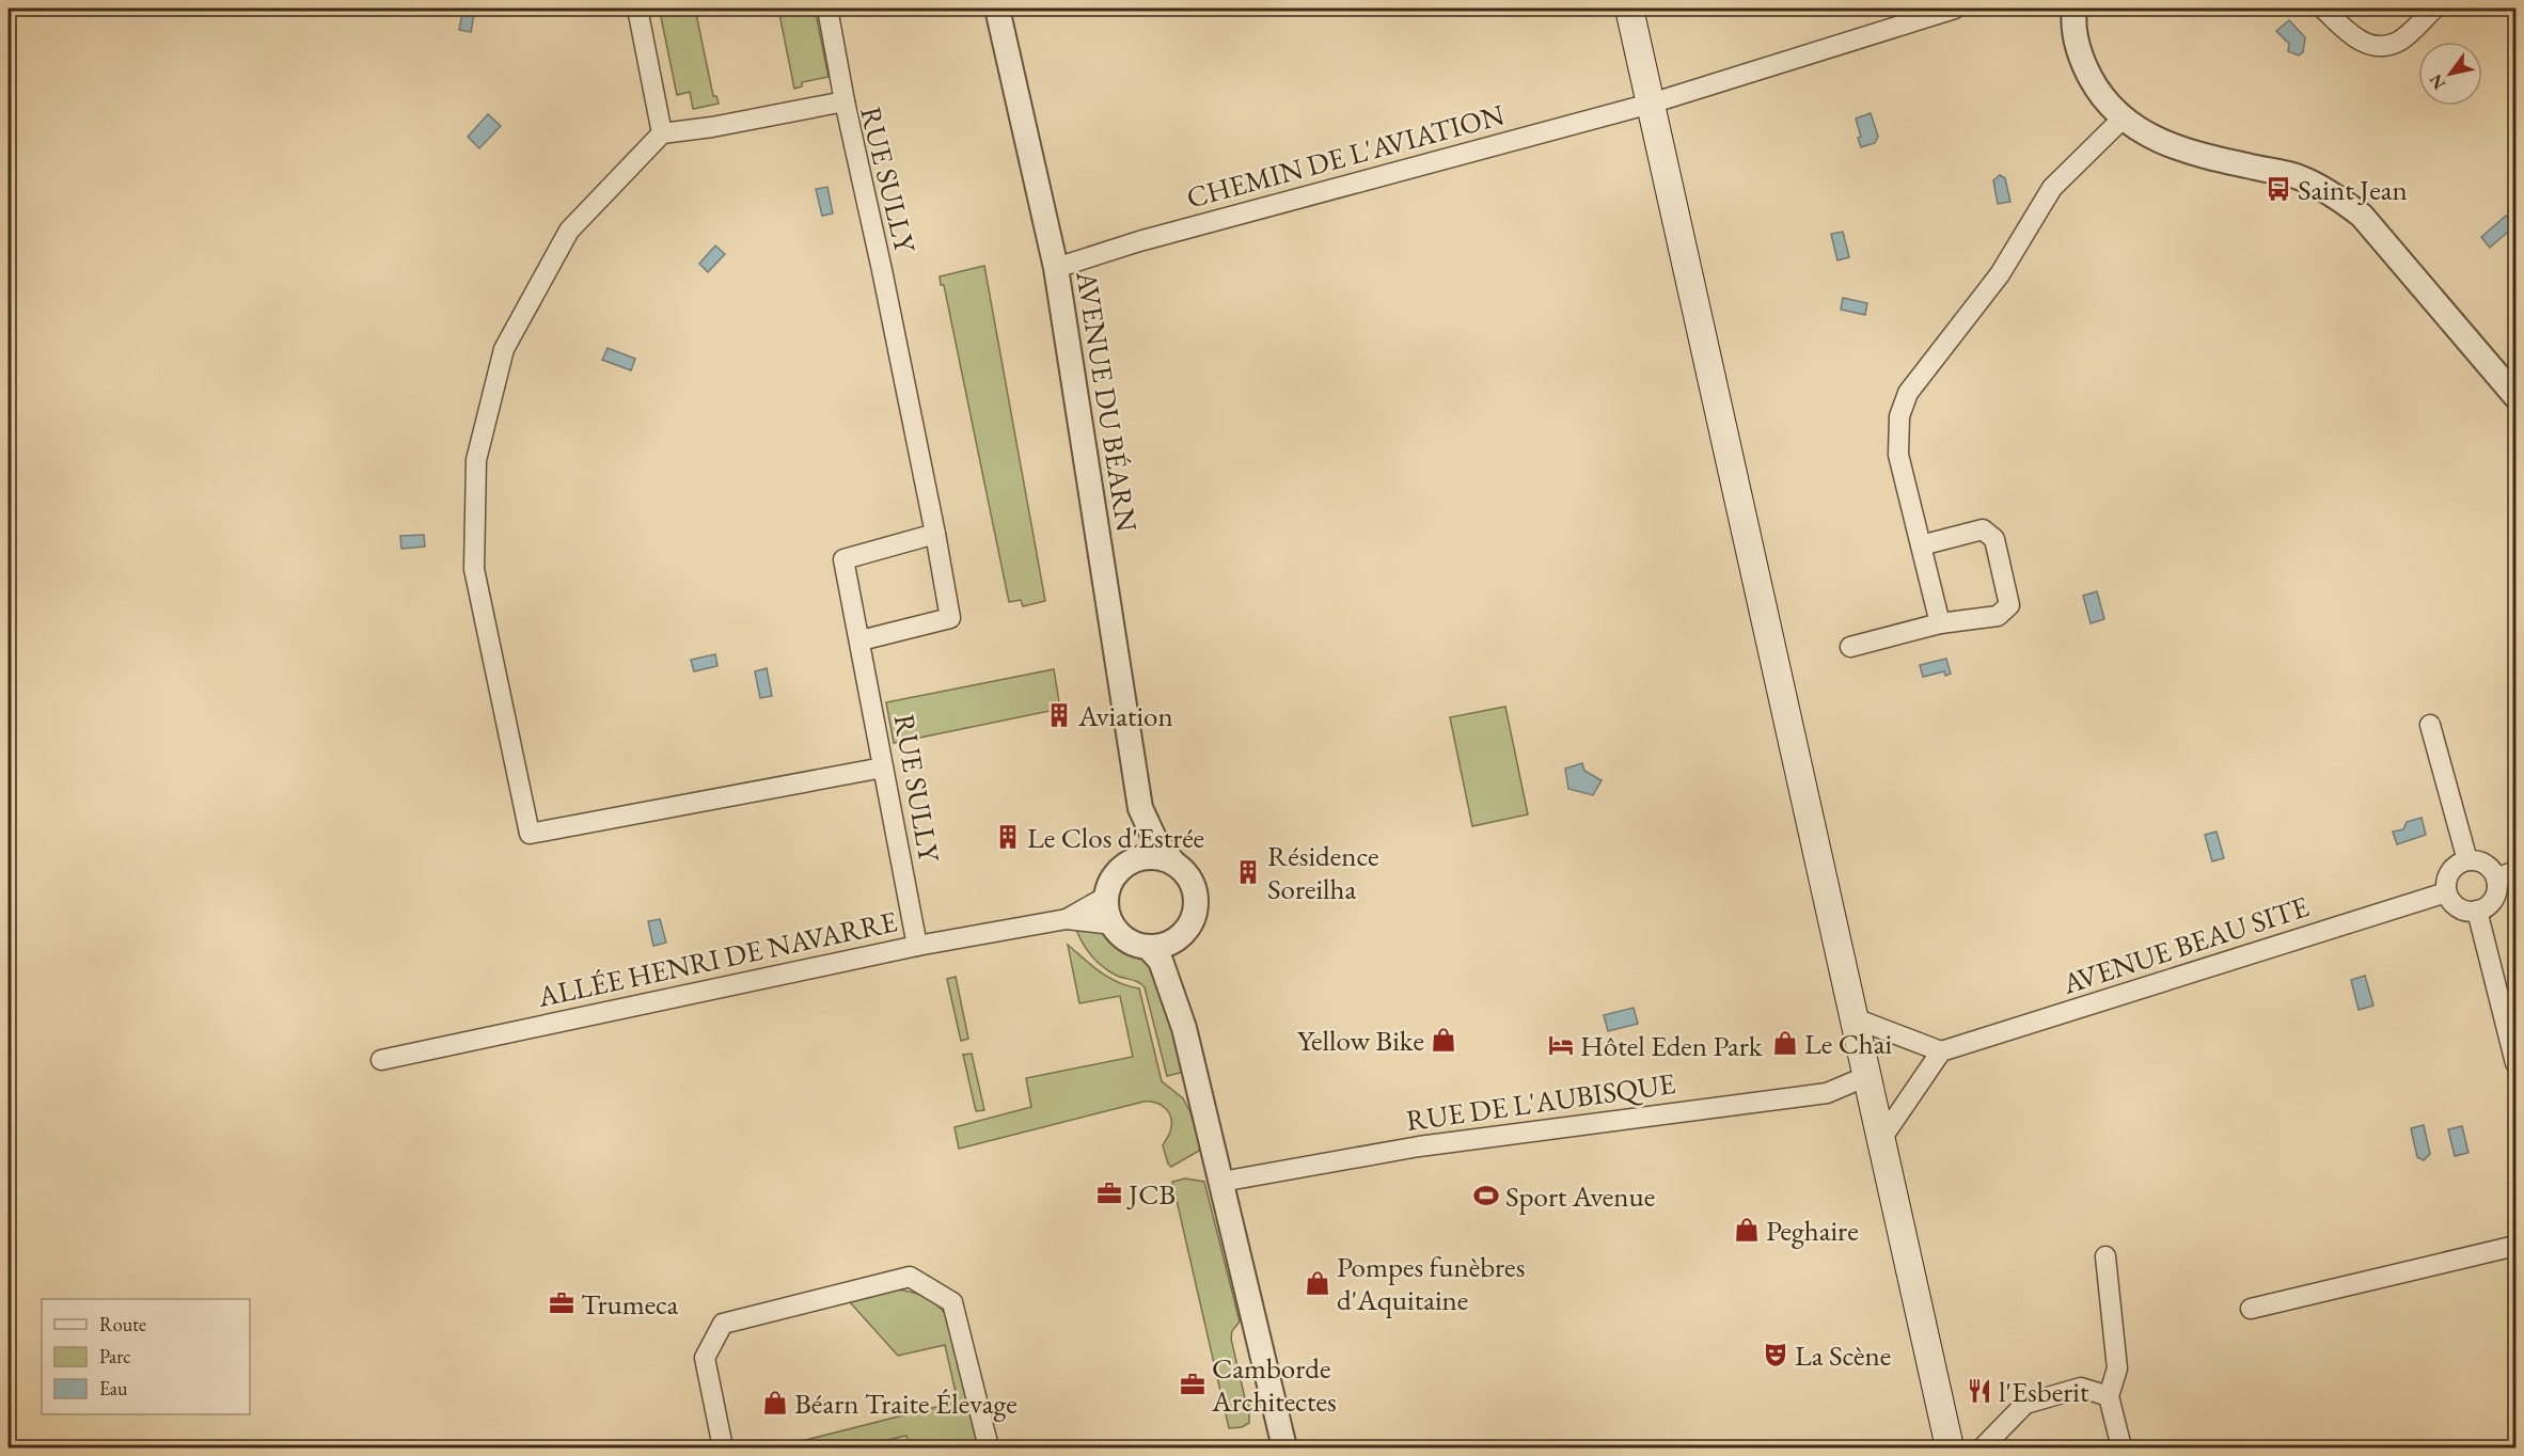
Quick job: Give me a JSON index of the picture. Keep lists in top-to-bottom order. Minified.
{"streets":{"street":["CHEMIN DE L'AVIATION","RUE SULLY","AVENUE DU BÉARN","AVENUE BEAU SITE","ALLÉE HENRI DE NAVARRE","RUE DE L'AUBISQUE"]},"crossings":[["CHEMIN DE L'AVIATION","AVENUE DU BÉARN"],["RUE SULLY","ALLÉE HENRI DE NAVARRE"],["AVENUE DU BÉARN","ALLÉE HENRI DE NAVARRE"]],"places":{"bus stop":["Saint Jean"],"building":["Aviation","Le Clos d'Estrée","Résidence Soreilha"],"shop":["Yellow Bike","Le Chai","Peghaire","Pompes funèbres d'Aquitaine","Béarn Traite Élevage"],"hotel":["Hôtel Eden Park"],"office":["JCB","Trumeca","Camborde Architectes"],"sports":["Sport Avenue"],"theatre":["La Scène"],"restaurant":["l'Esberit"]},"legend":["Route","Parc","Eau"],"north":"bottom left"}
